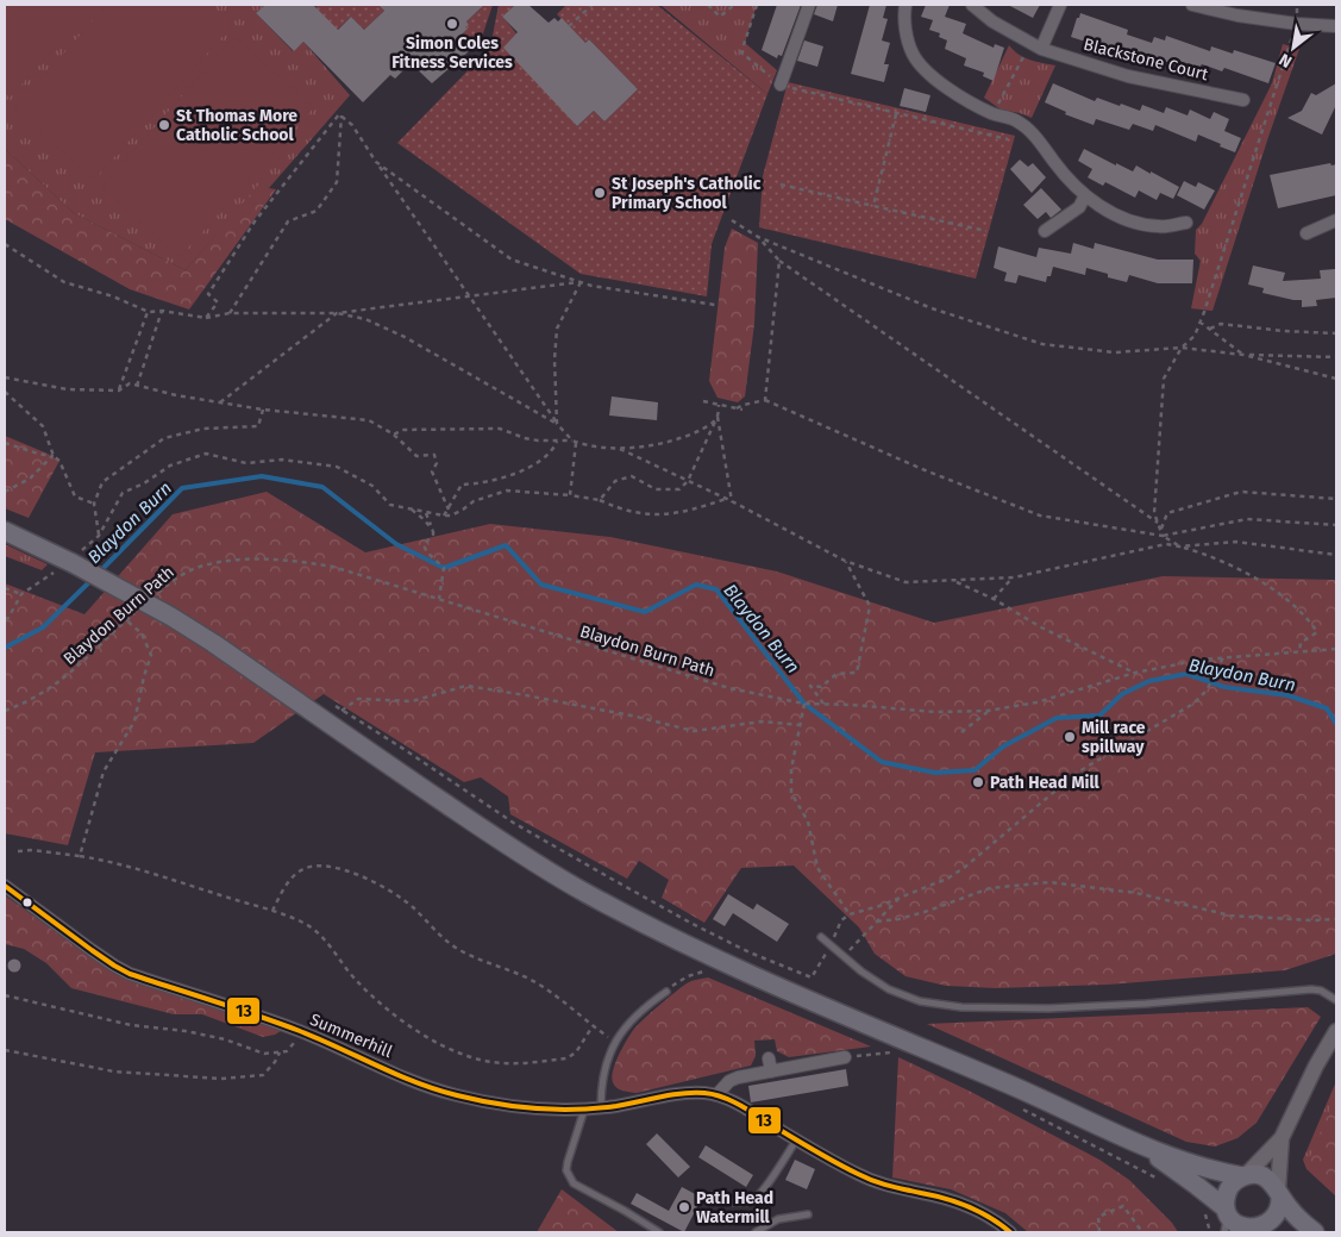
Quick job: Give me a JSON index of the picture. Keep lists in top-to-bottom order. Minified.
{"streets":{"street":["Blackstone Court","Summerhill"],"path":["Blaydon Burn Path"]},"water":["Blaydon Burn"],"places":["Simon Coles Fitness Services","St Thomas More Catholic School","St Joseph's Catholic Primary School","Mill race spillway","Path Head Mill","Path Head Watermill"],"lines":["transit line 13"],"north":"bottom left"}
